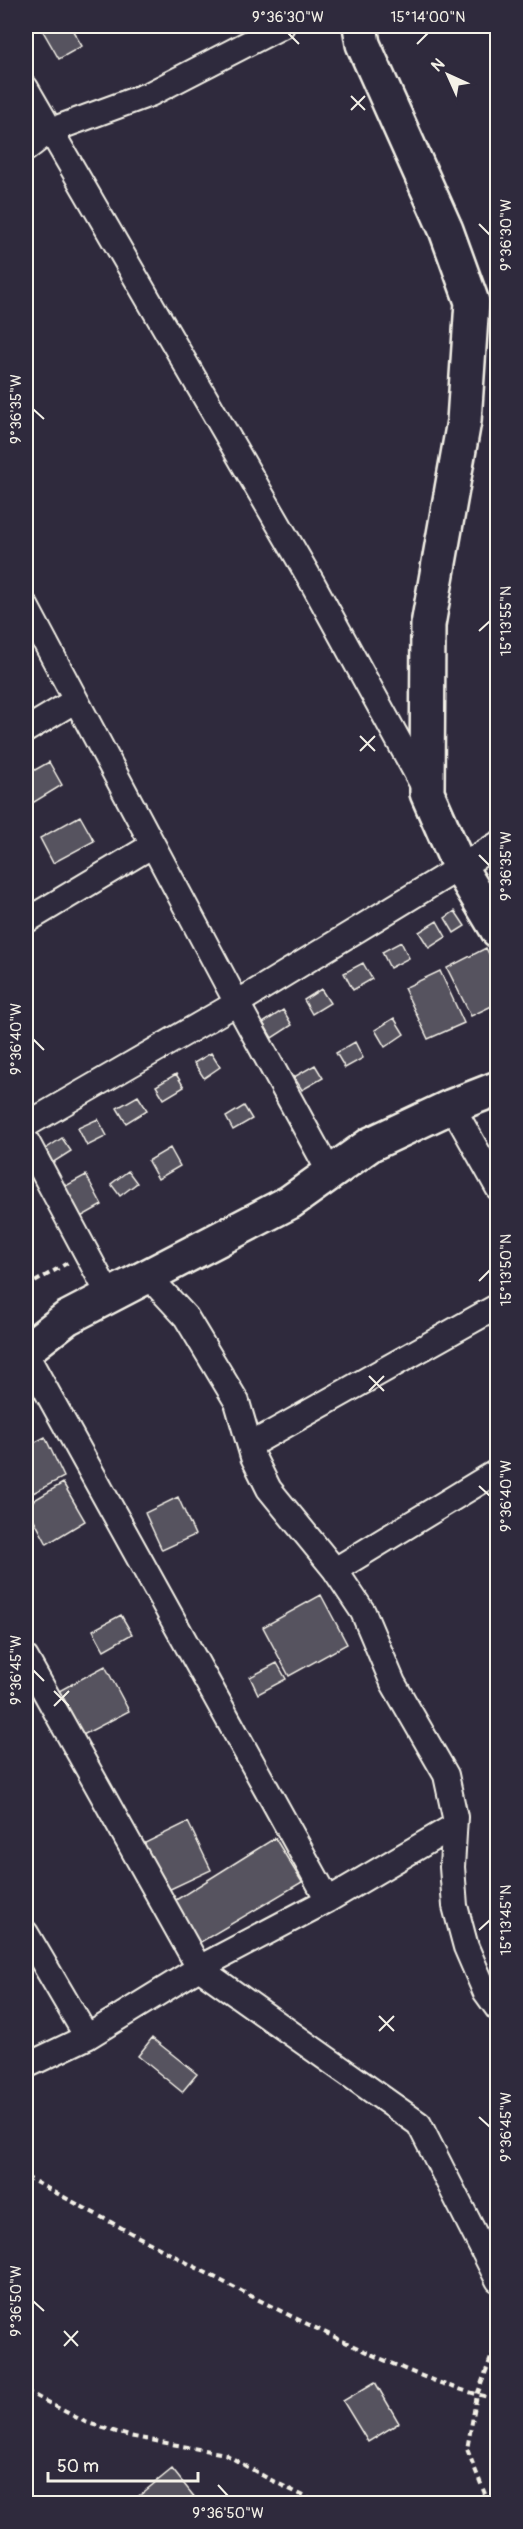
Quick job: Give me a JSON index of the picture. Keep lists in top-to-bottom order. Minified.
{"scale_bar":"50 m","north":"top left","coordinates":["9°36'30\"W","15°14'00\"N","9°36'35\"W","15°13'55\"N","9°36'40\"W","15°13'50\"N","9°36'45\"W","15°13'45\"N","9°36'50\"W"]}
